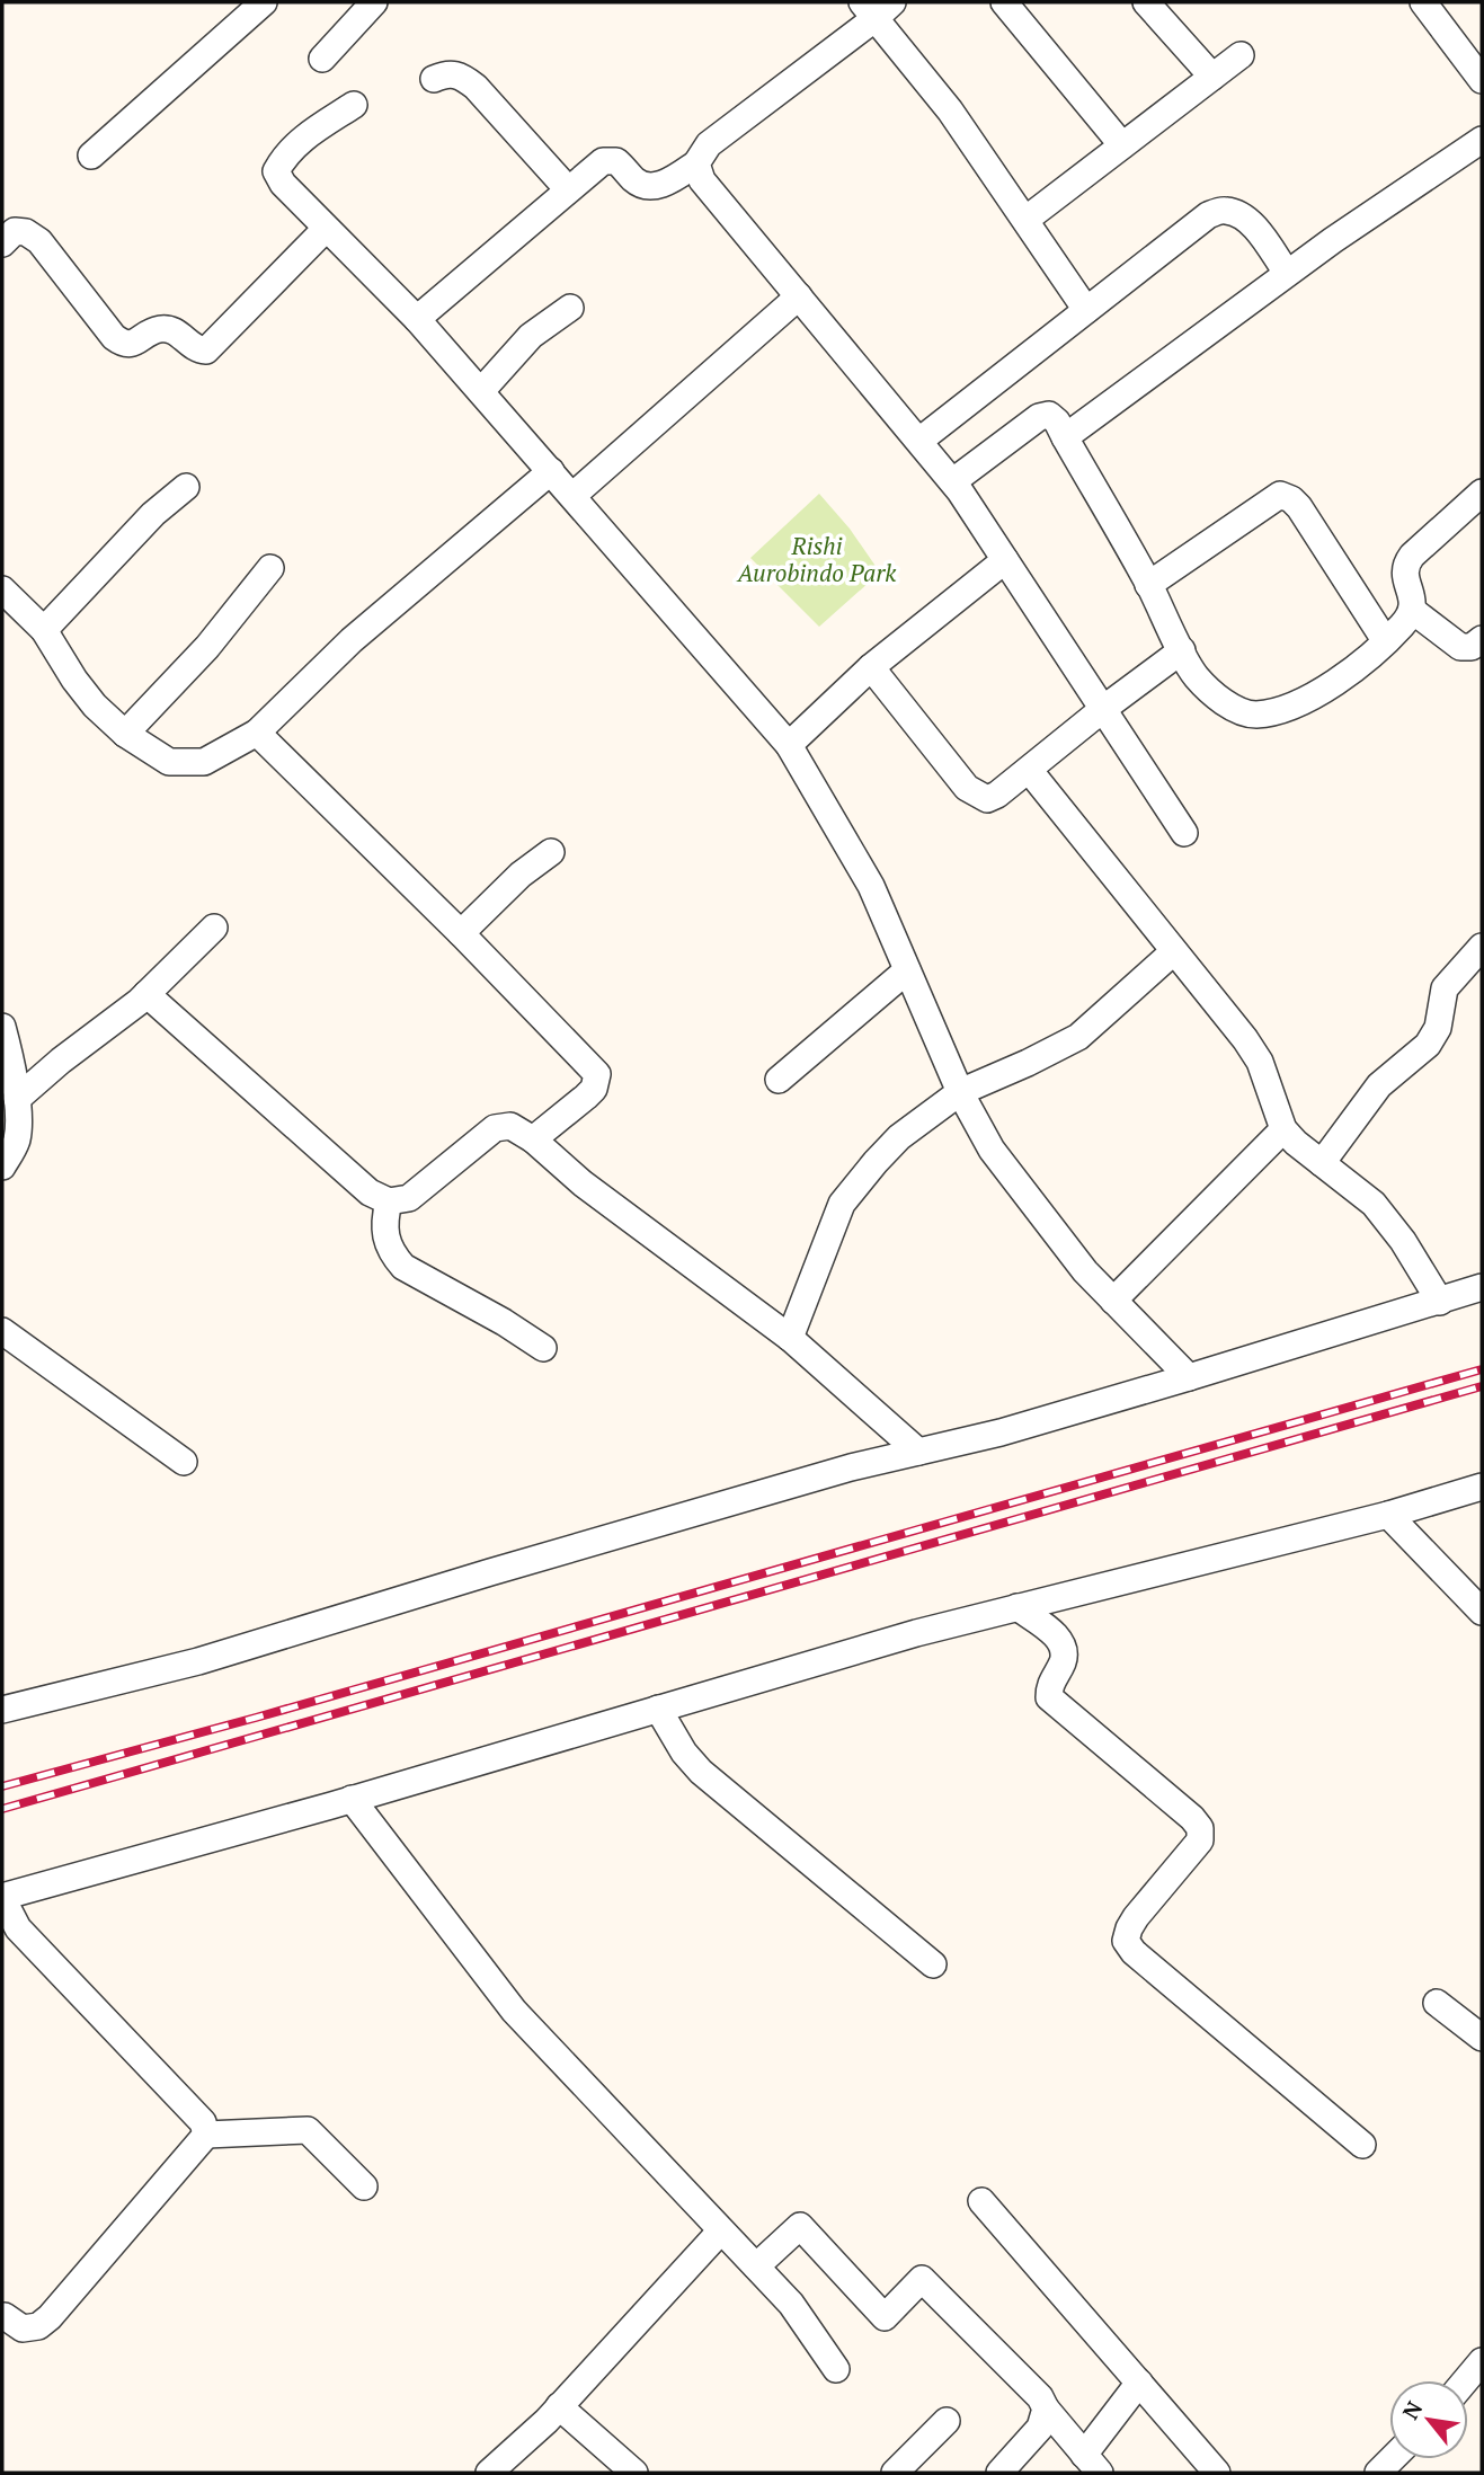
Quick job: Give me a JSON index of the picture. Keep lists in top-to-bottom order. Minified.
{"parks":["Rishi Aurobindo Park"],"north":"top left"}
